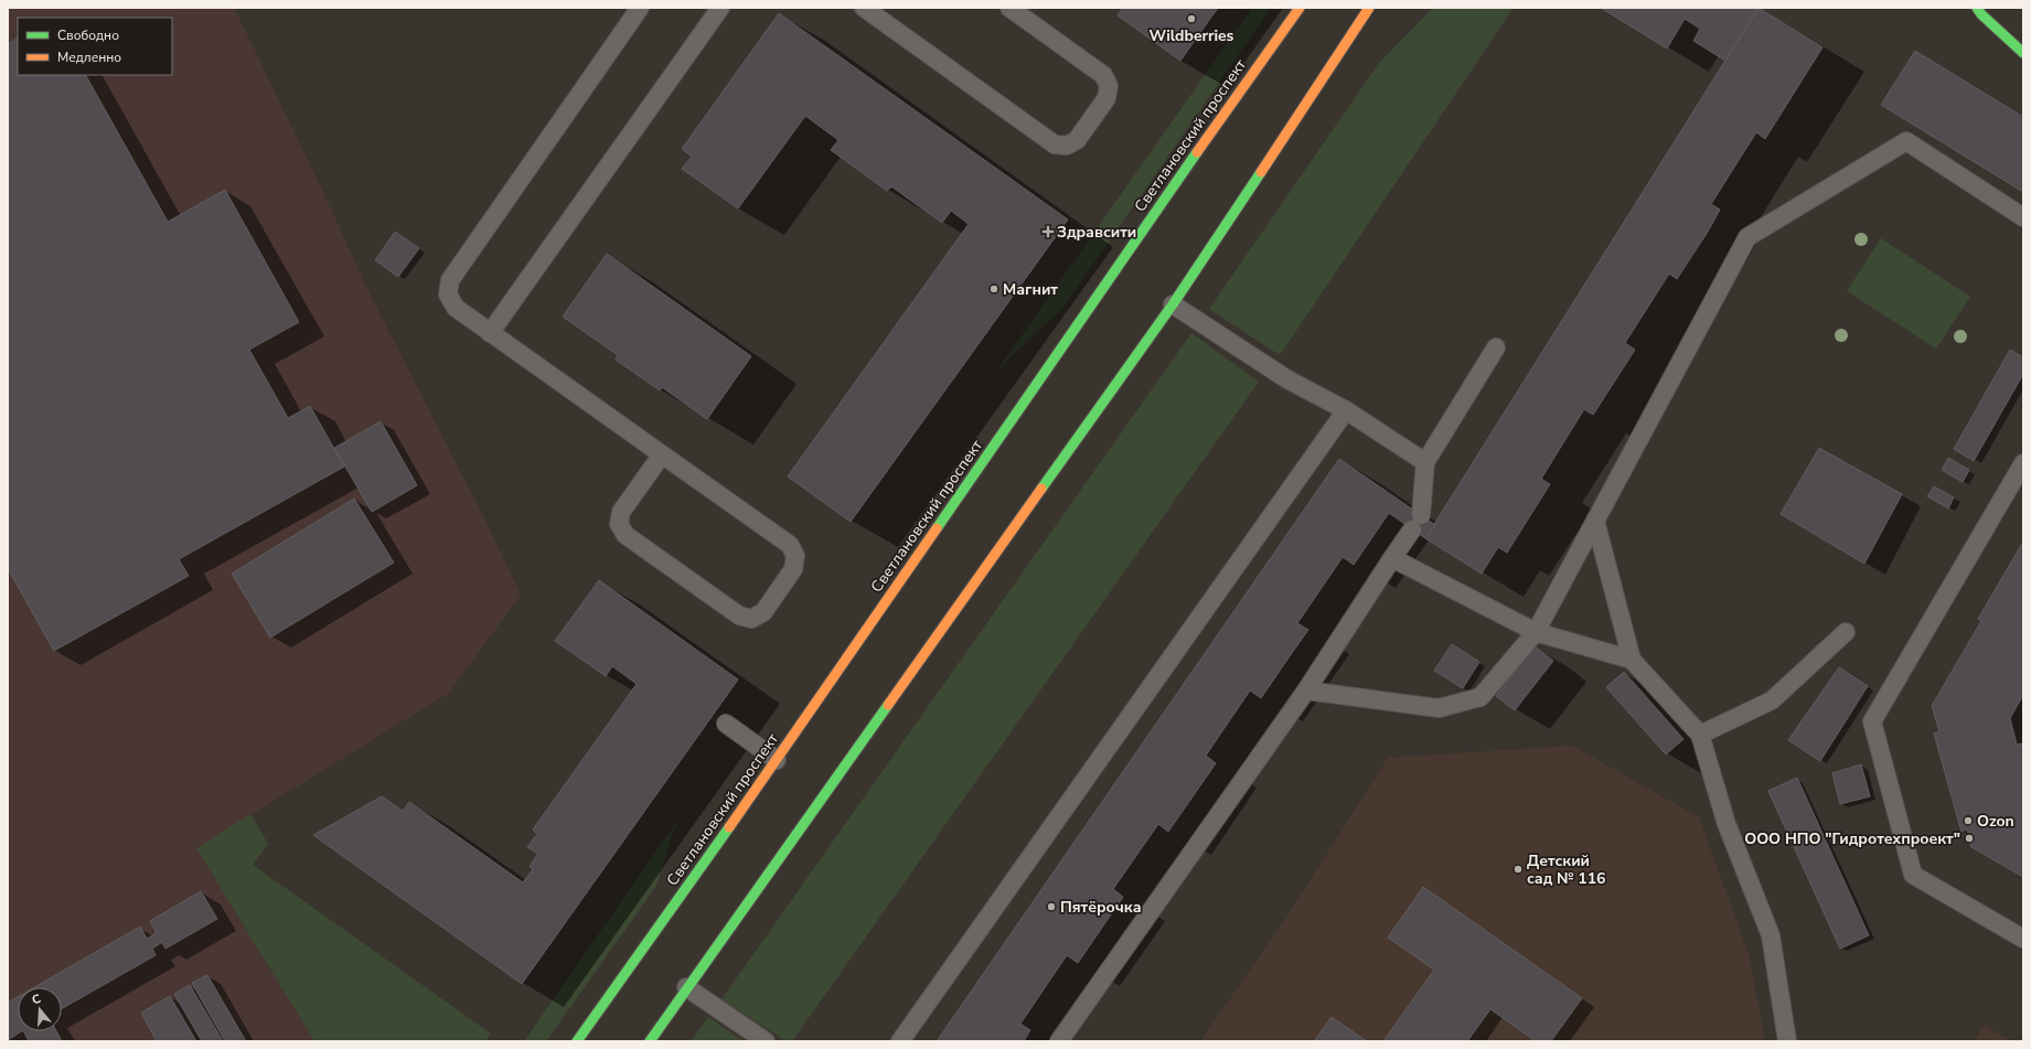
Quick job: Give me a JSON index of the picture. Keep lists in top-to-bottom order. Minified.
{"streets":{"main road":["Светлановский проспект"]},"places":{"other":["Wildberries","Магнит","Ozon","ООО НПО \"Гидротехпроект\"","Детский сад № 116","Пятёрочка"],"health":["Здравсити"]},"legend":["Свободно","Медленно"],"north":"top"}
